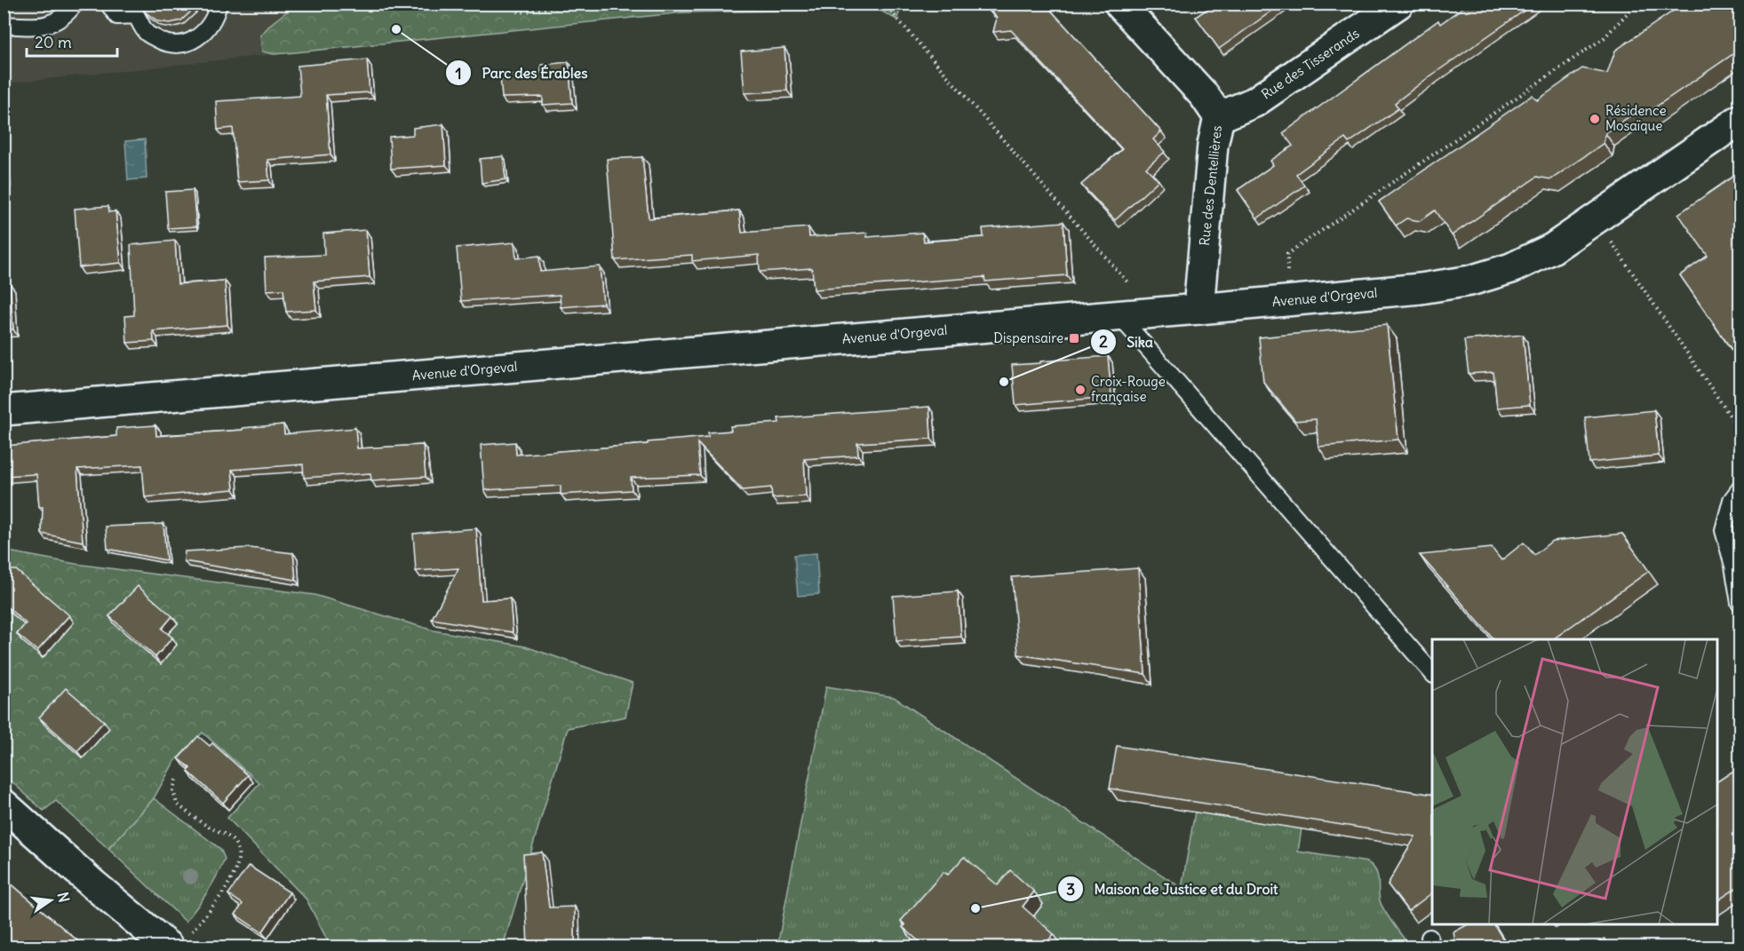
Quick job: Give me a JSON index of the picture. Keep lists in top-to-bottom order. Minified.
{"streets":{"street":["Rue des Tisserands","Rue des Dentellières","Avenue d'Orgeval"]},"crossings":[["Rue des Tisserands","Rue des Dentellières"],["Rue des Dentellières","Avenue d'Orgeval"]],"places":{"other":["Parc des Érables","Résidence Mosaïque","Sika","Croix-Rouge française","Maison de Justice et du Droit"],"transit":["Dispensaire"]},"scale_bar":"20 m","north":"right"}
